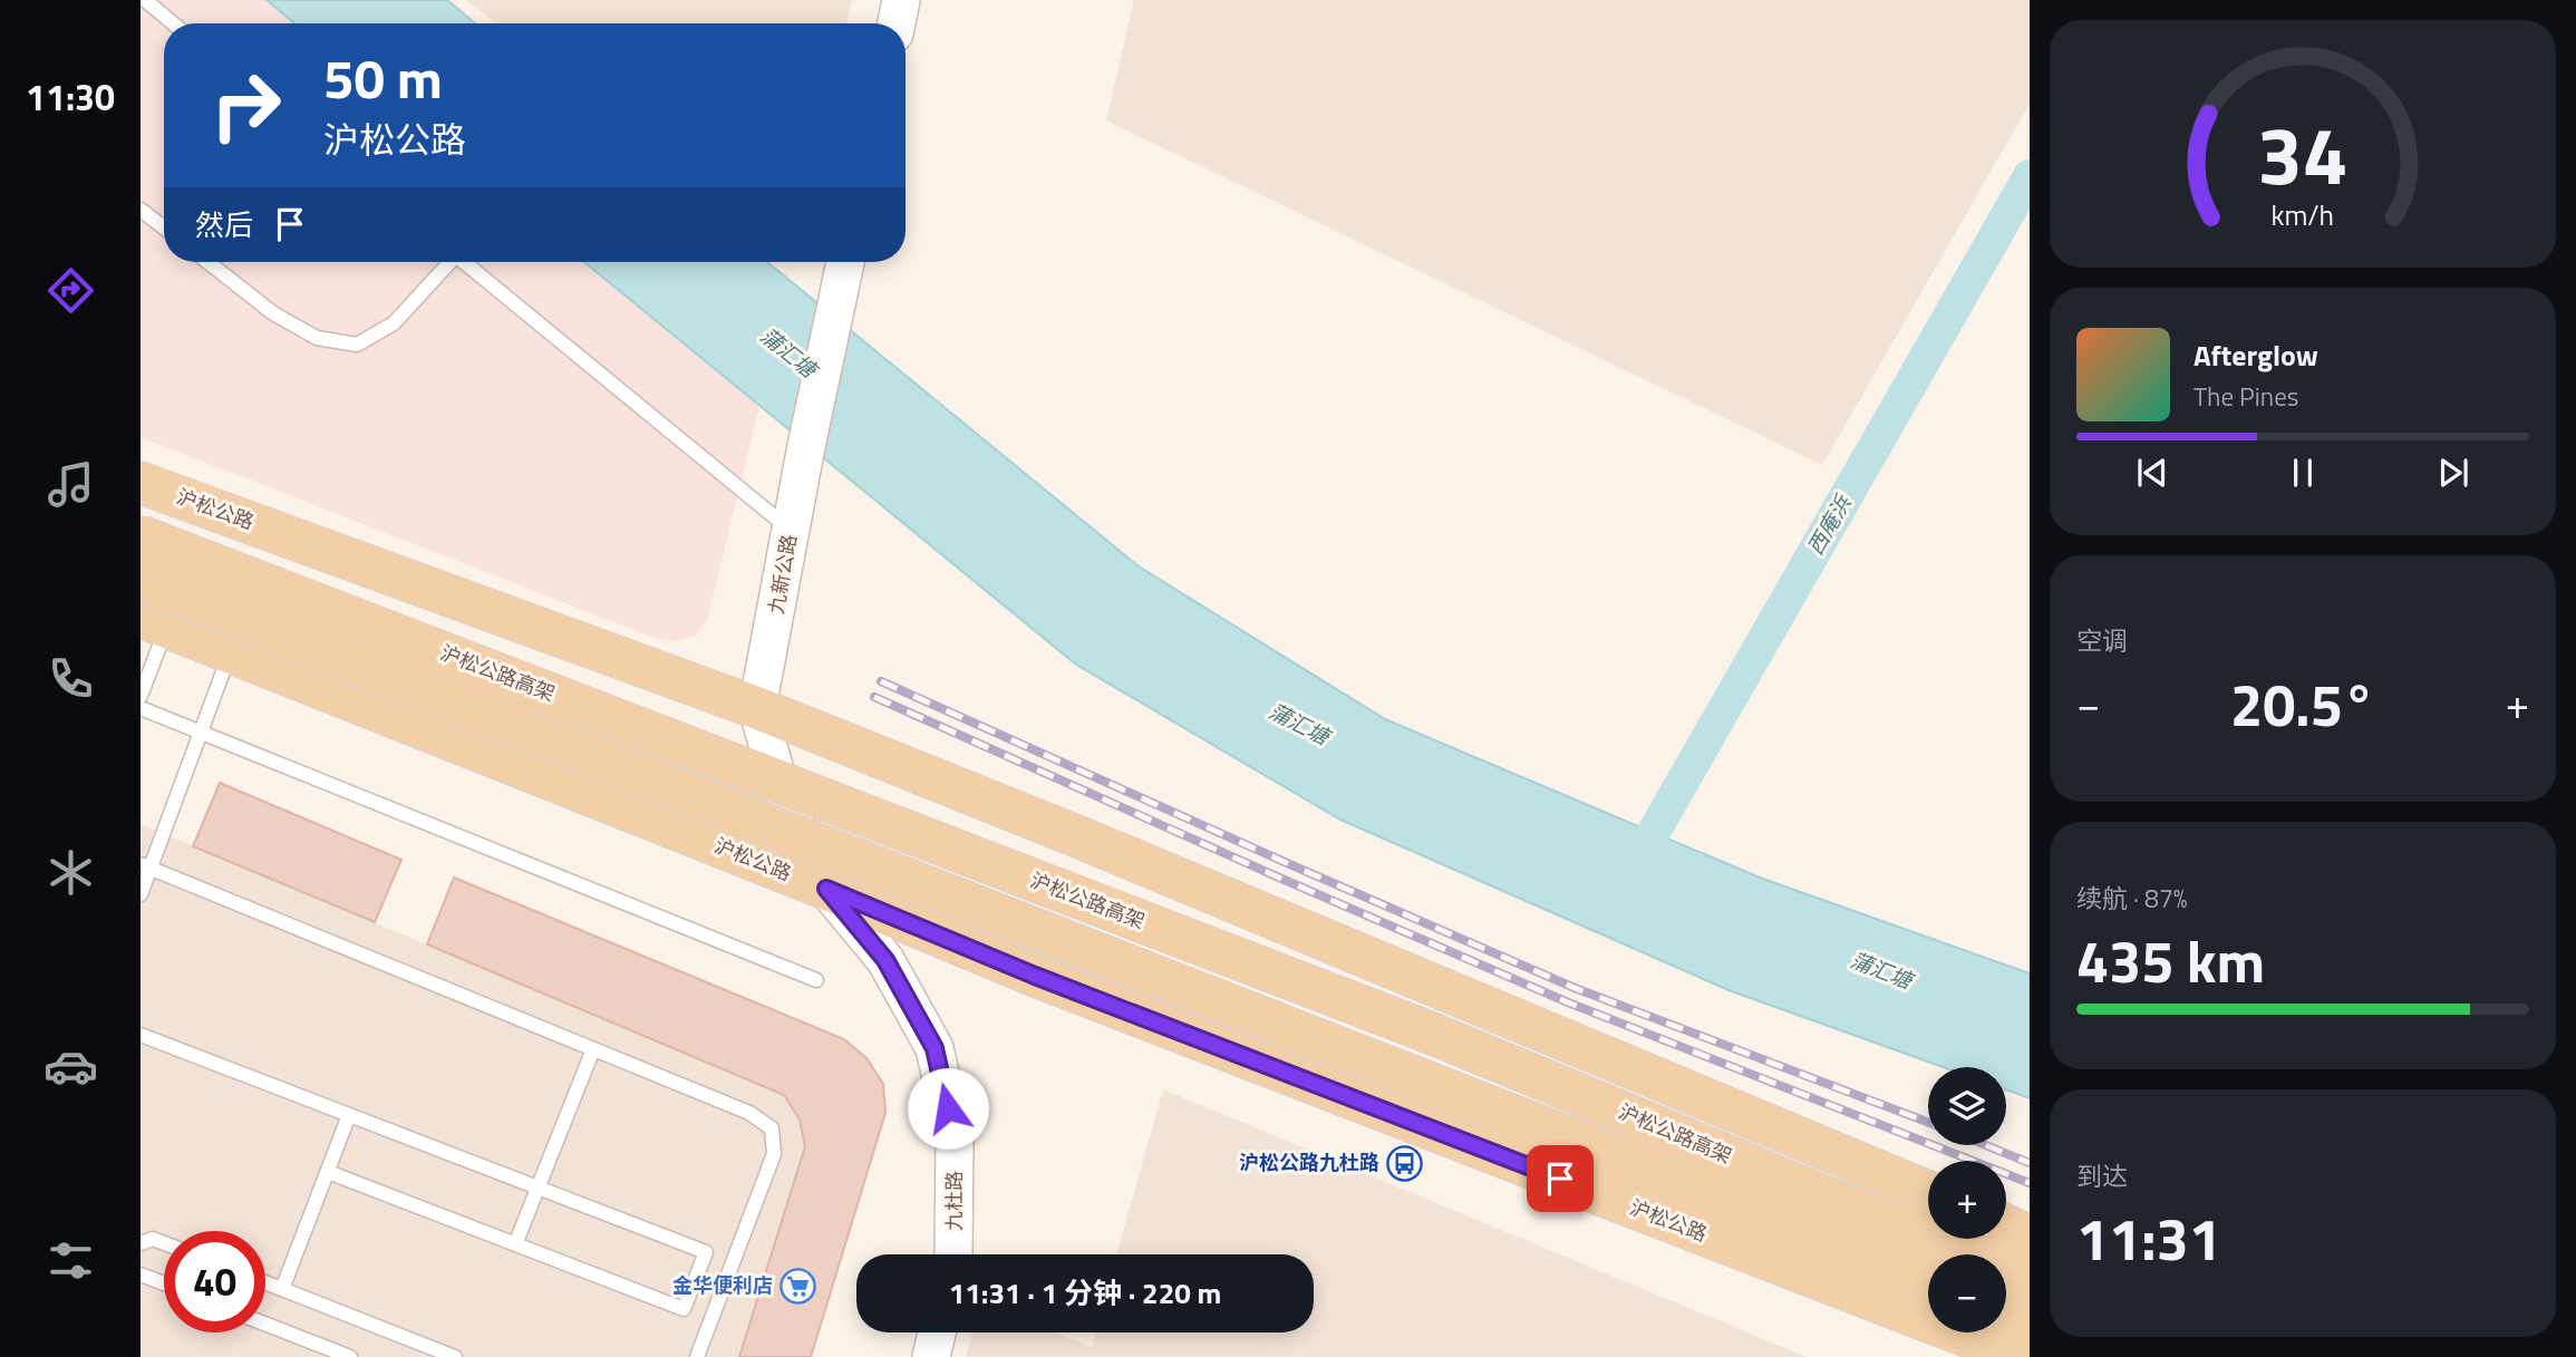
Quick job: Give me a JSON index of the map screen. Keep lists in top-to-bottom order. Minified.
{"streets":{"main road":["沪松公路","九新公路","沪松公路高架","九杜路"]},"crossings":[["沪松公路","九新公路"],["沪松公路","九杜路"],["九新公路","九杜路"]],"water":["蒲汇塘","西庵浜"],"places":{"bus stop":["沪松公路九杜路"],"supermarket":["金华便利店"]},"page":{"tabs":"11:30","turn":["50 m","沪松公路"],"then":"然后","song":["Afterglow","The Pines"],"tile":["空调",["续航 · 87%","435 km"],["到达","11:31"]],"heat":["−","20.5°","+"],"map_buttons":["+","−"],"limit":"40","trip":"11:31 · 1 分钟 · 220 m","gauge":["34","km/h"]}}
